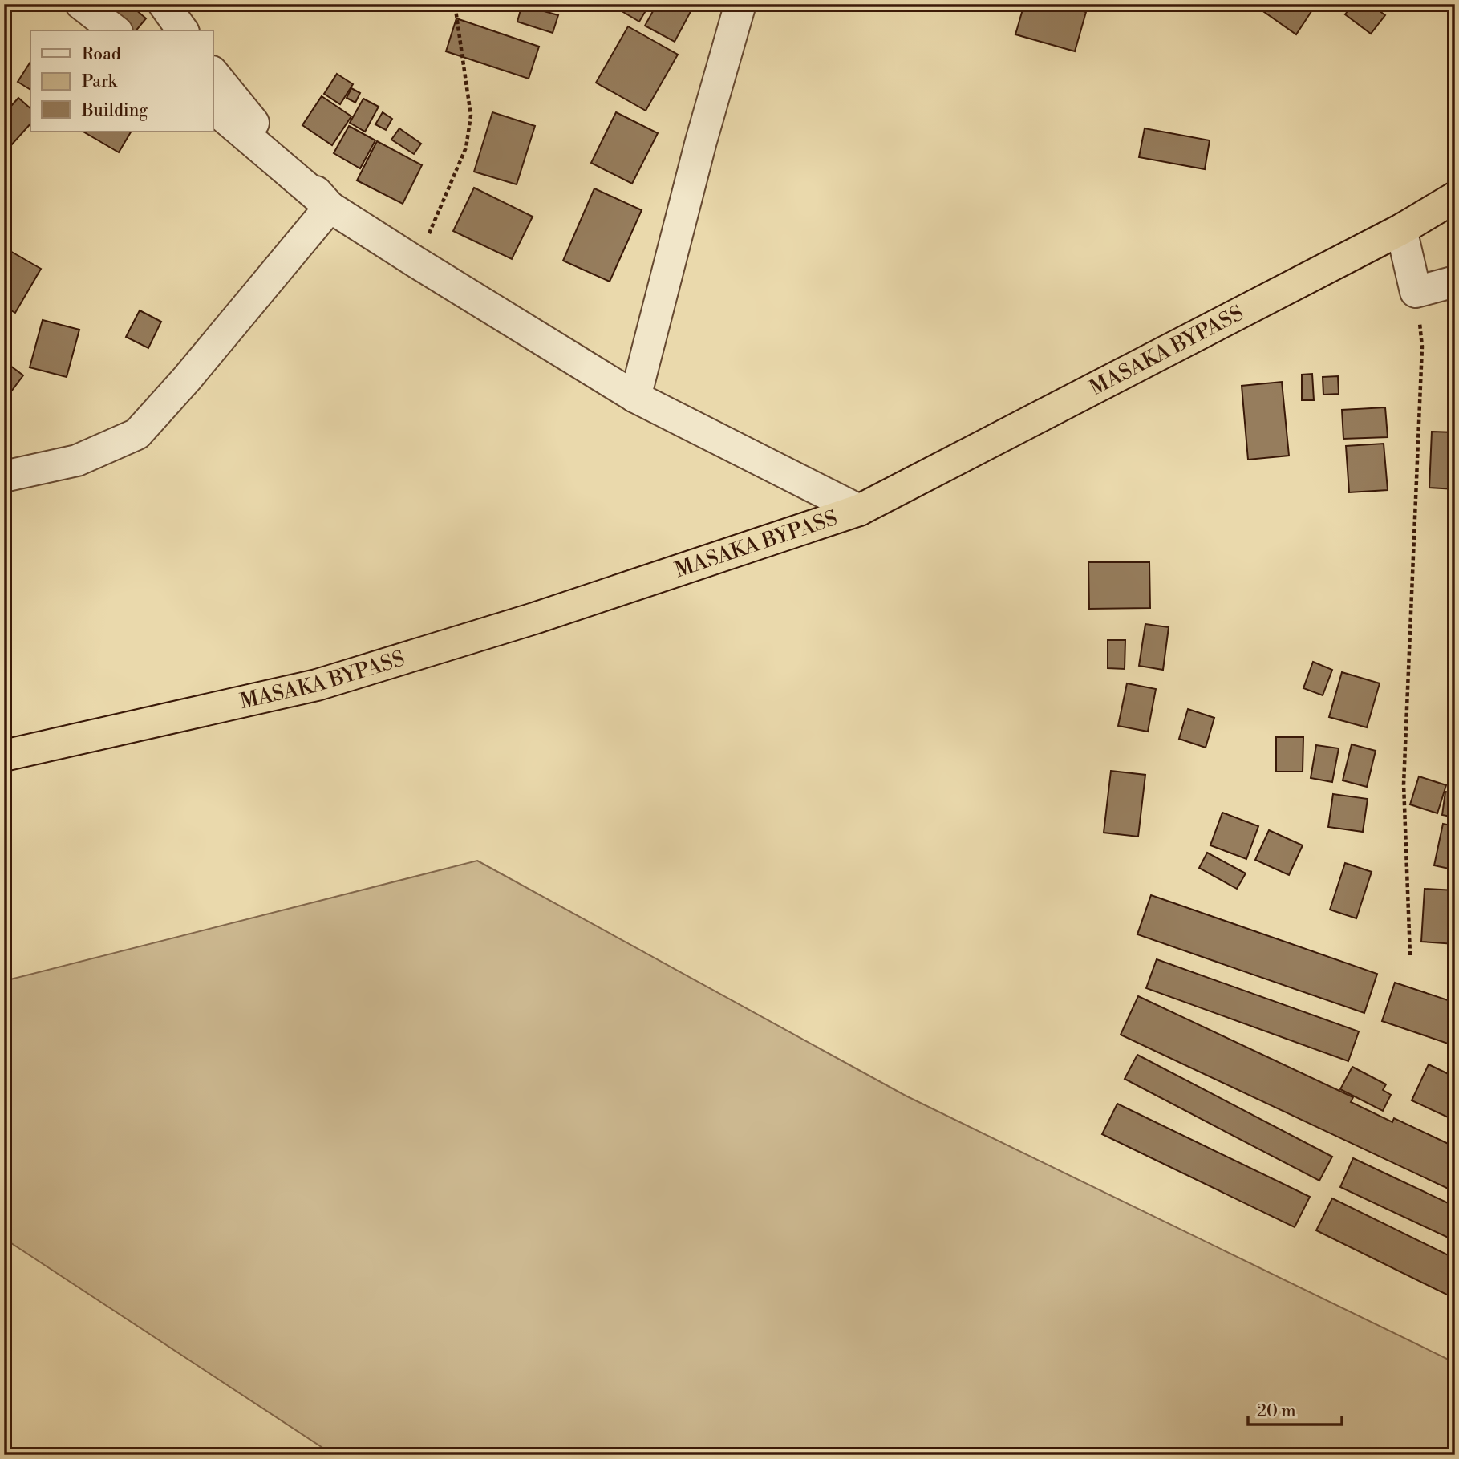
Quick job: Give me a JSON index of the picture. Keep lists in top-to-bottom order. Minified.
{"streets":{"highway":["MASAKA BYPASS"]},"legend":["Road","Park","Building"],"scale_bar":"20 m"}
